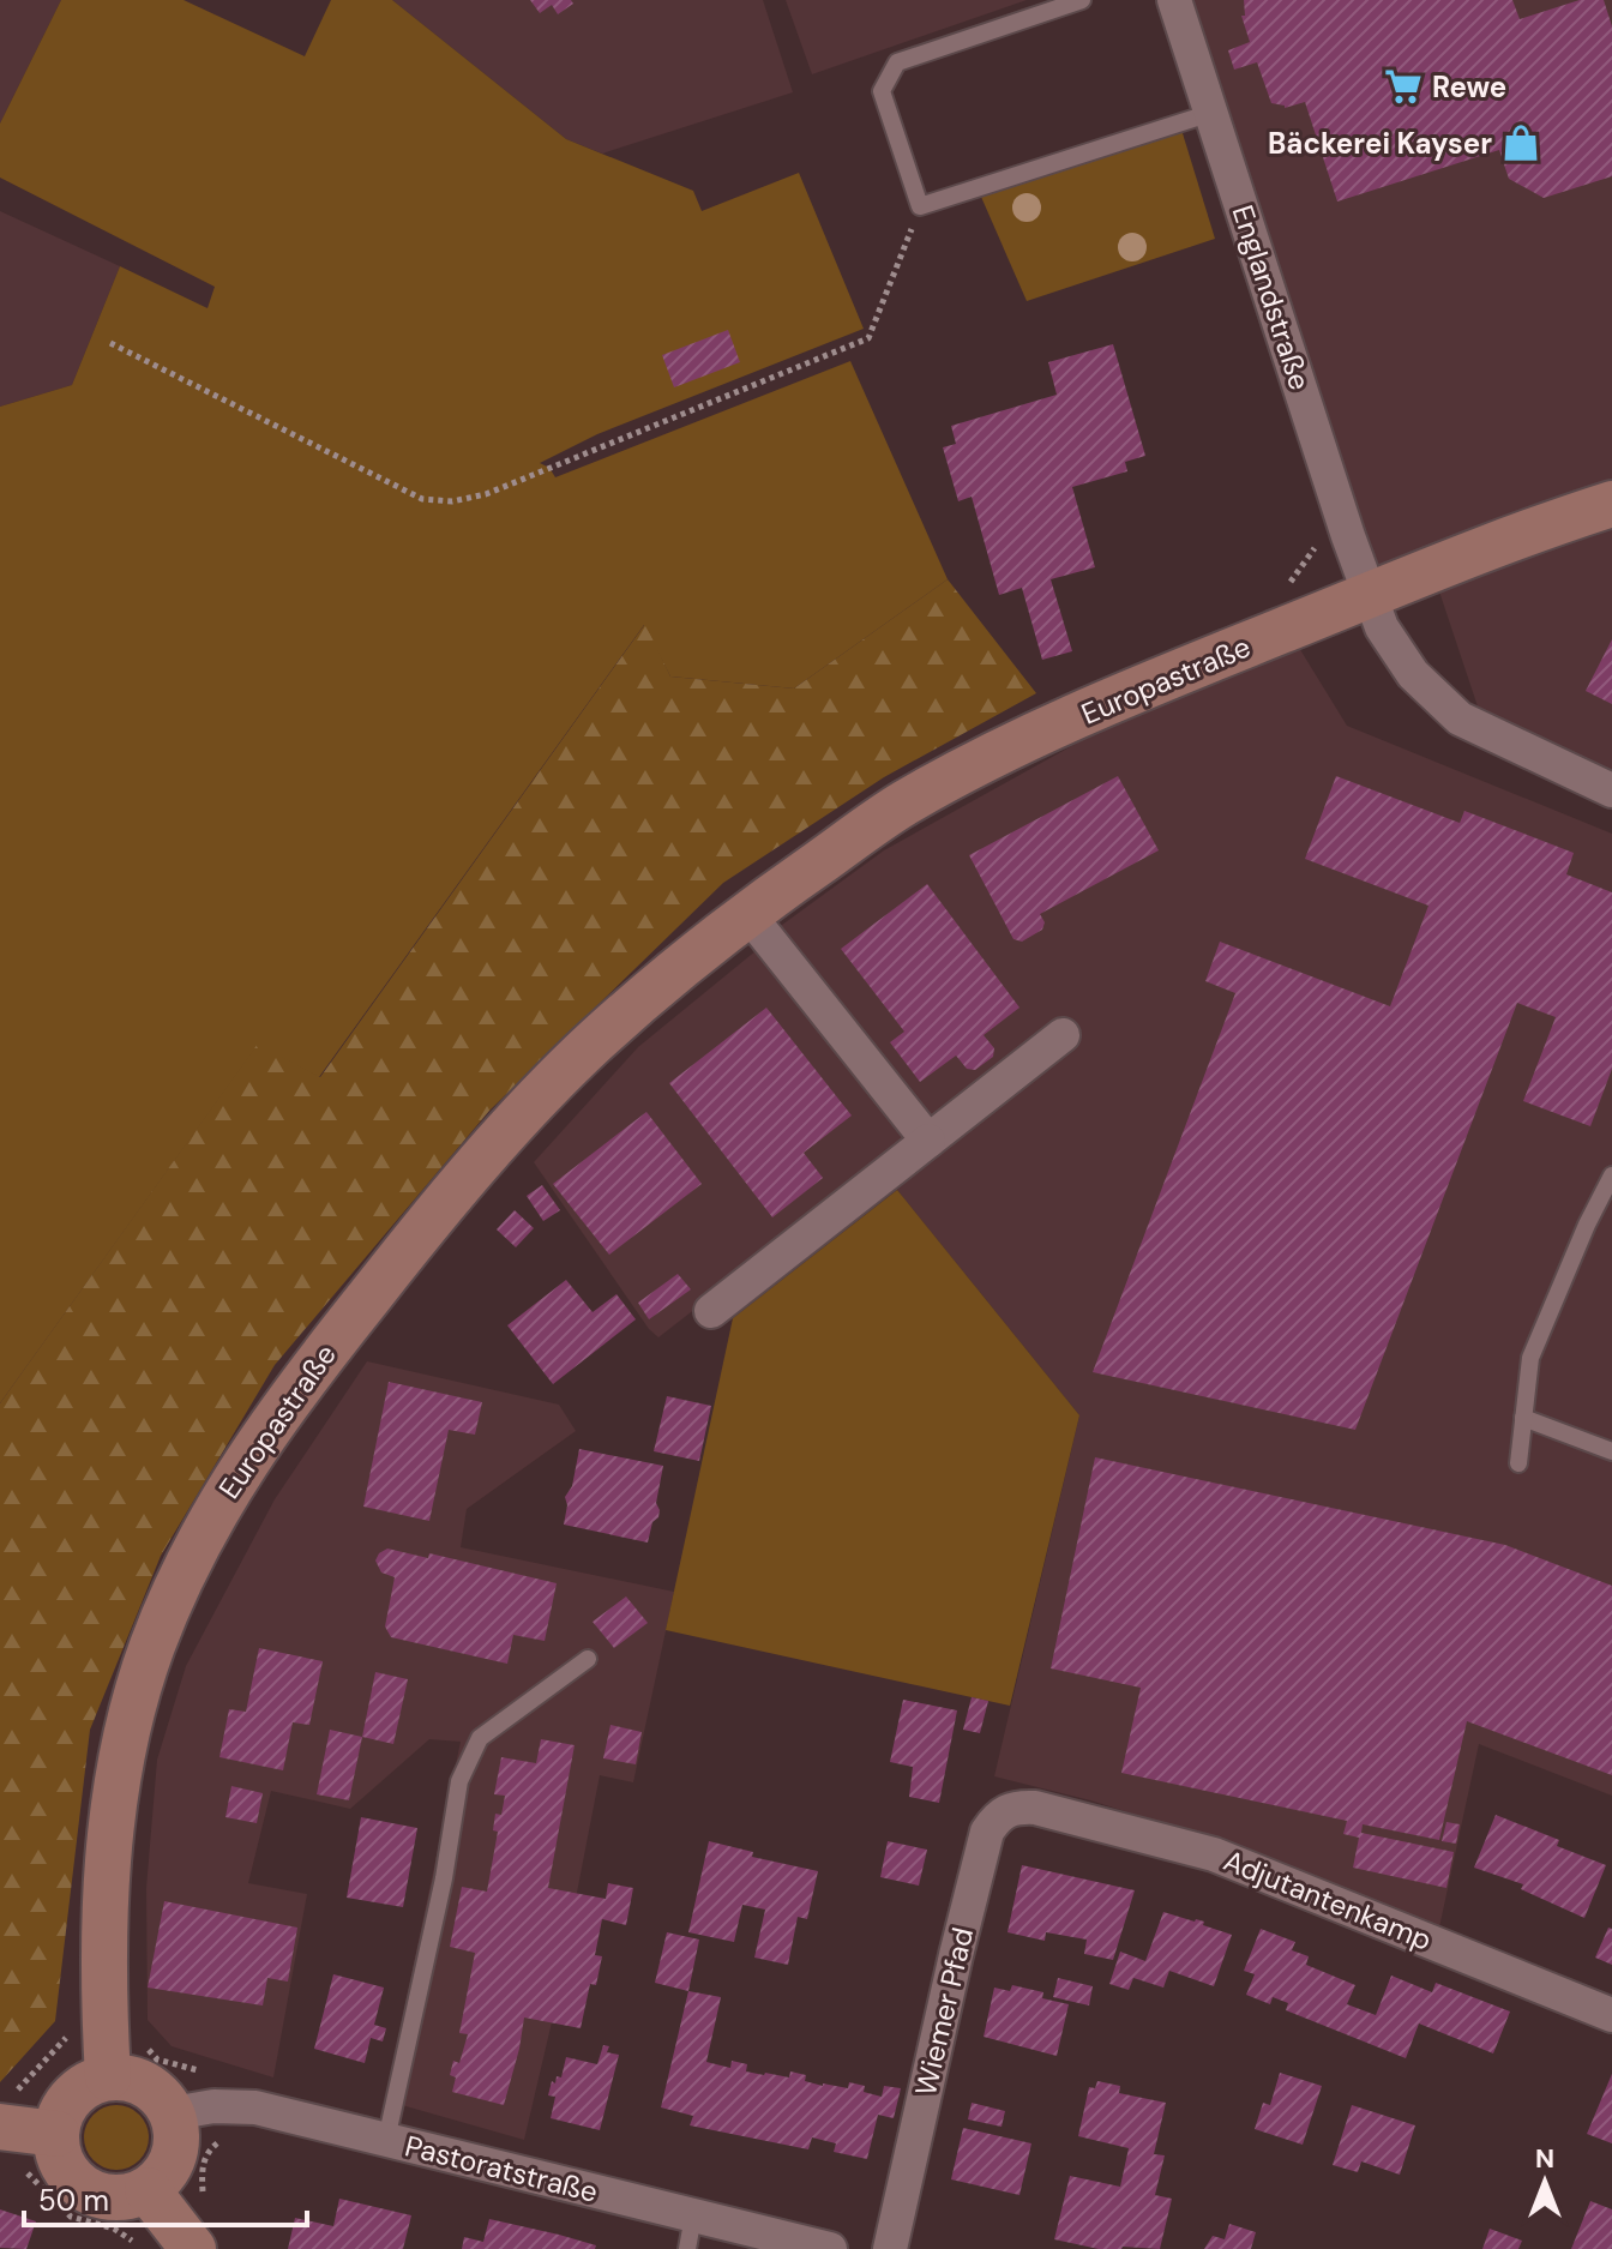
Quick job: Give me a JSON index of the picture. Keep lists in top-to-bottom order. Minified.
{"streets":{"street":["Englandstraße","Europastraße","Adjutantenkamp","Wiemer Pfad","Pastoratstraße"]},"crossings":[["Englandstraße","Europastraße"],["Europastraße","Pastoratstraße"],["Adjutantenkamp","Wiemer Pfad"]],"places":{"supermarket":["Rewe"],"shop":["Bäckerei Kayser"]},"scale_bar":"50 m","north":"top"}
